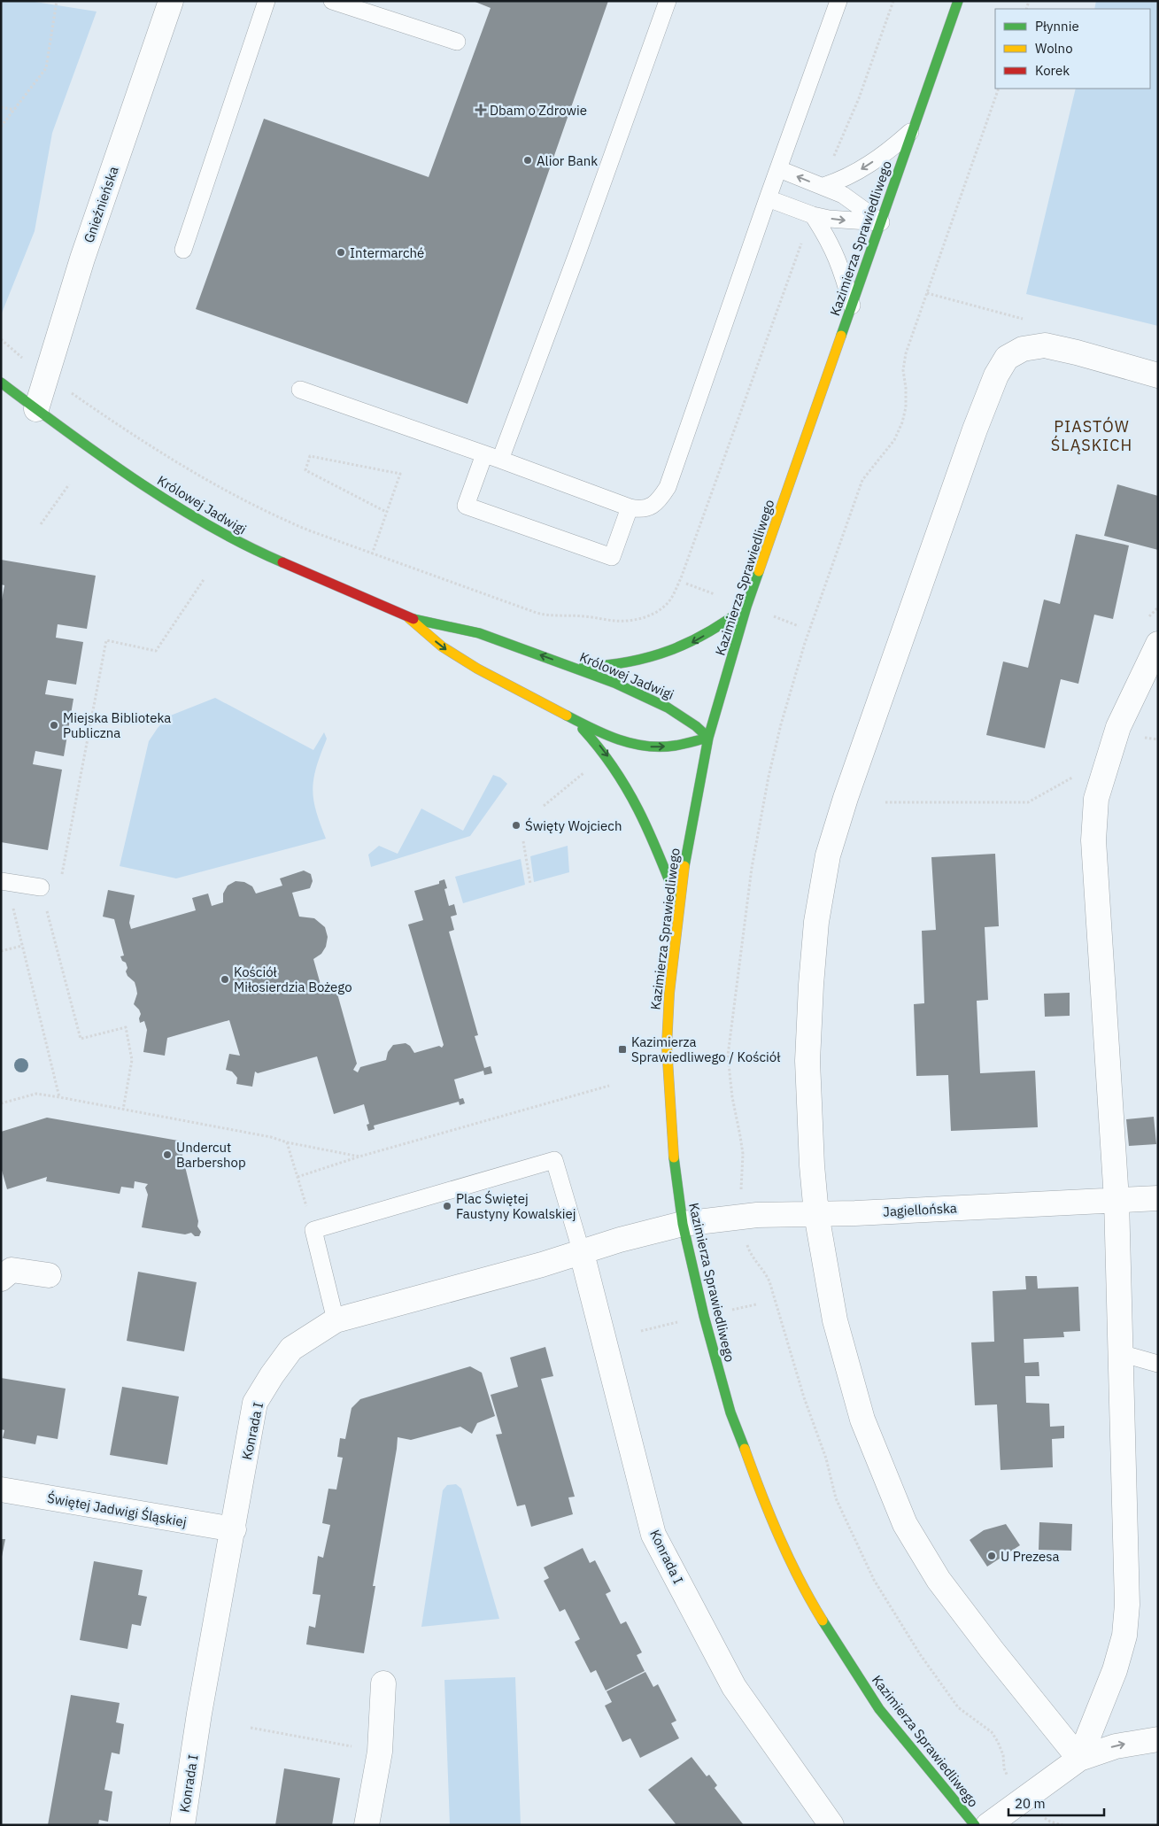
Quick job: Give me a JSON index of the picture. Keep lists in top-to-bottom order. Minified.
{"streets":{"street":["Gnieźnieńska","Kazimierza Sprawiedliwego","Królowej Jadwigi","Jagiellońska","Konrada I","Świętej Jadwigi Śląskiej"]},"crossings":[["Gnieźnieńska","Królowej Jadwigi"],["Kazimierza Sprawiedliwego","Królowej Jadwigi"],["Kazimierza Sprawiedliwego","Jagiellońska"],["Kazimierza Sprawiedliwego","Konrada I"],["Jagiellońska","Konrada I"],["Konrada I","Świętej Jadwigi Śląskiej"]],"districts":["PIASTÓW ŚLĄSKICH"],"places":{"health":["Dbam o Zdrowie"],"other":["Alior Bank","Intermarché","Miejska Biblioteka Publiczna","Święty Wojciech","Kościół Miłosierdzia Bożego","Undercut Barbershop","Plac Świętej Faustyny Kowalskiej","U Prezesa"],"transit":["Kazimierza Sprawiedliwego / Kościół"]},"legend":["Płynnie","Wolno","Korek"],"scale_bar":"20 m"}
